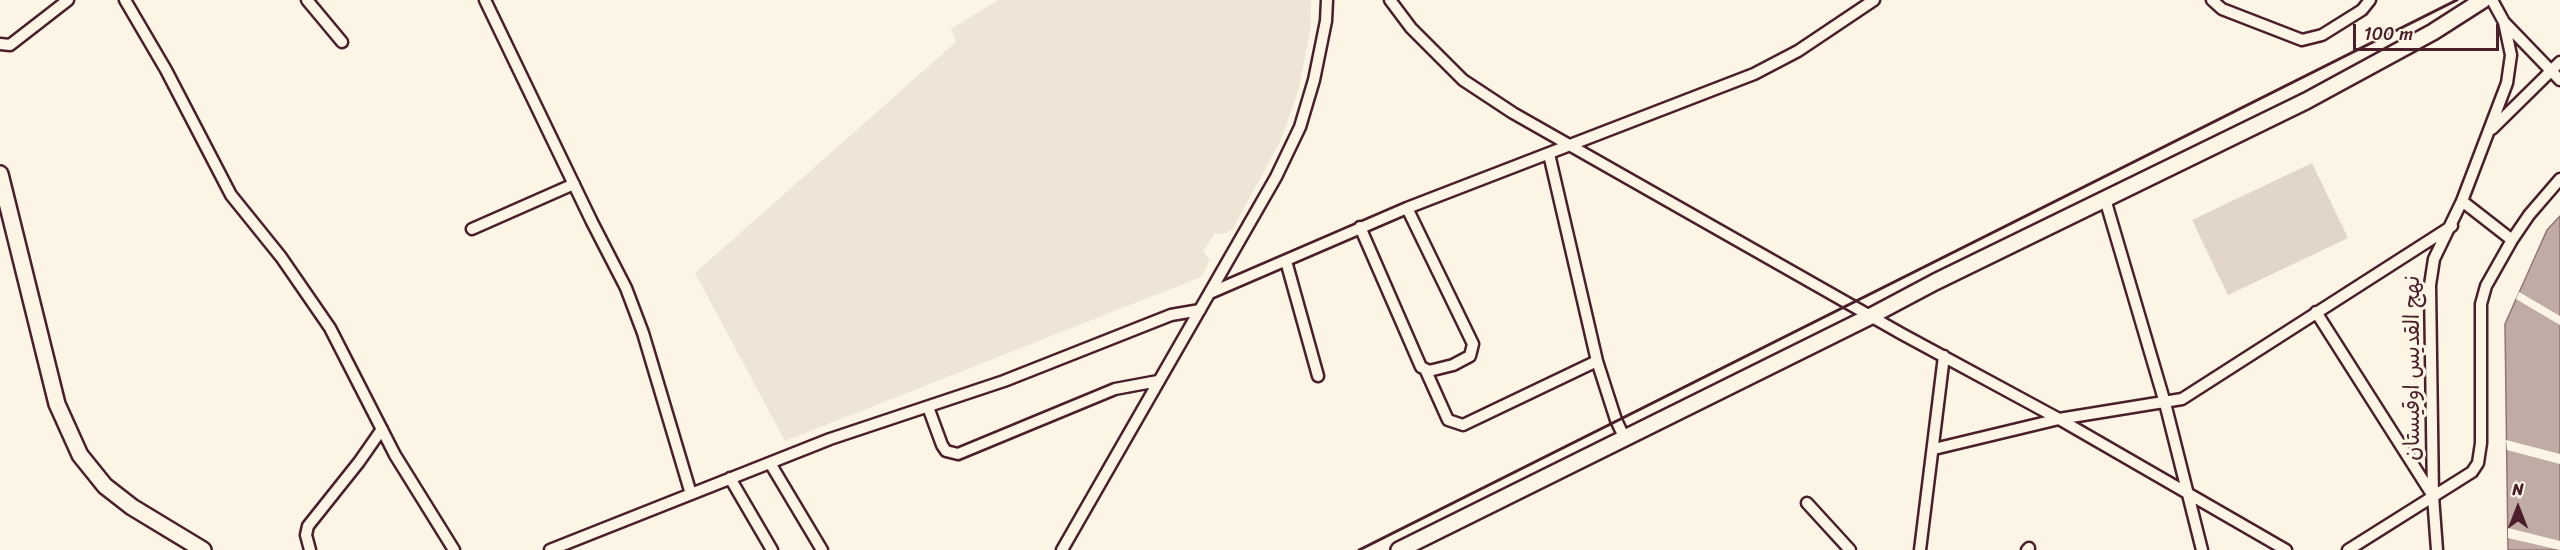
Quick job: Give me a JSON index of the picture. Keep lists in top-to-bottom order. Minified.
{"streets":{"street":["نهج القديس اوقيستان"]},"scale_bar":"100 m","north":"top"}
